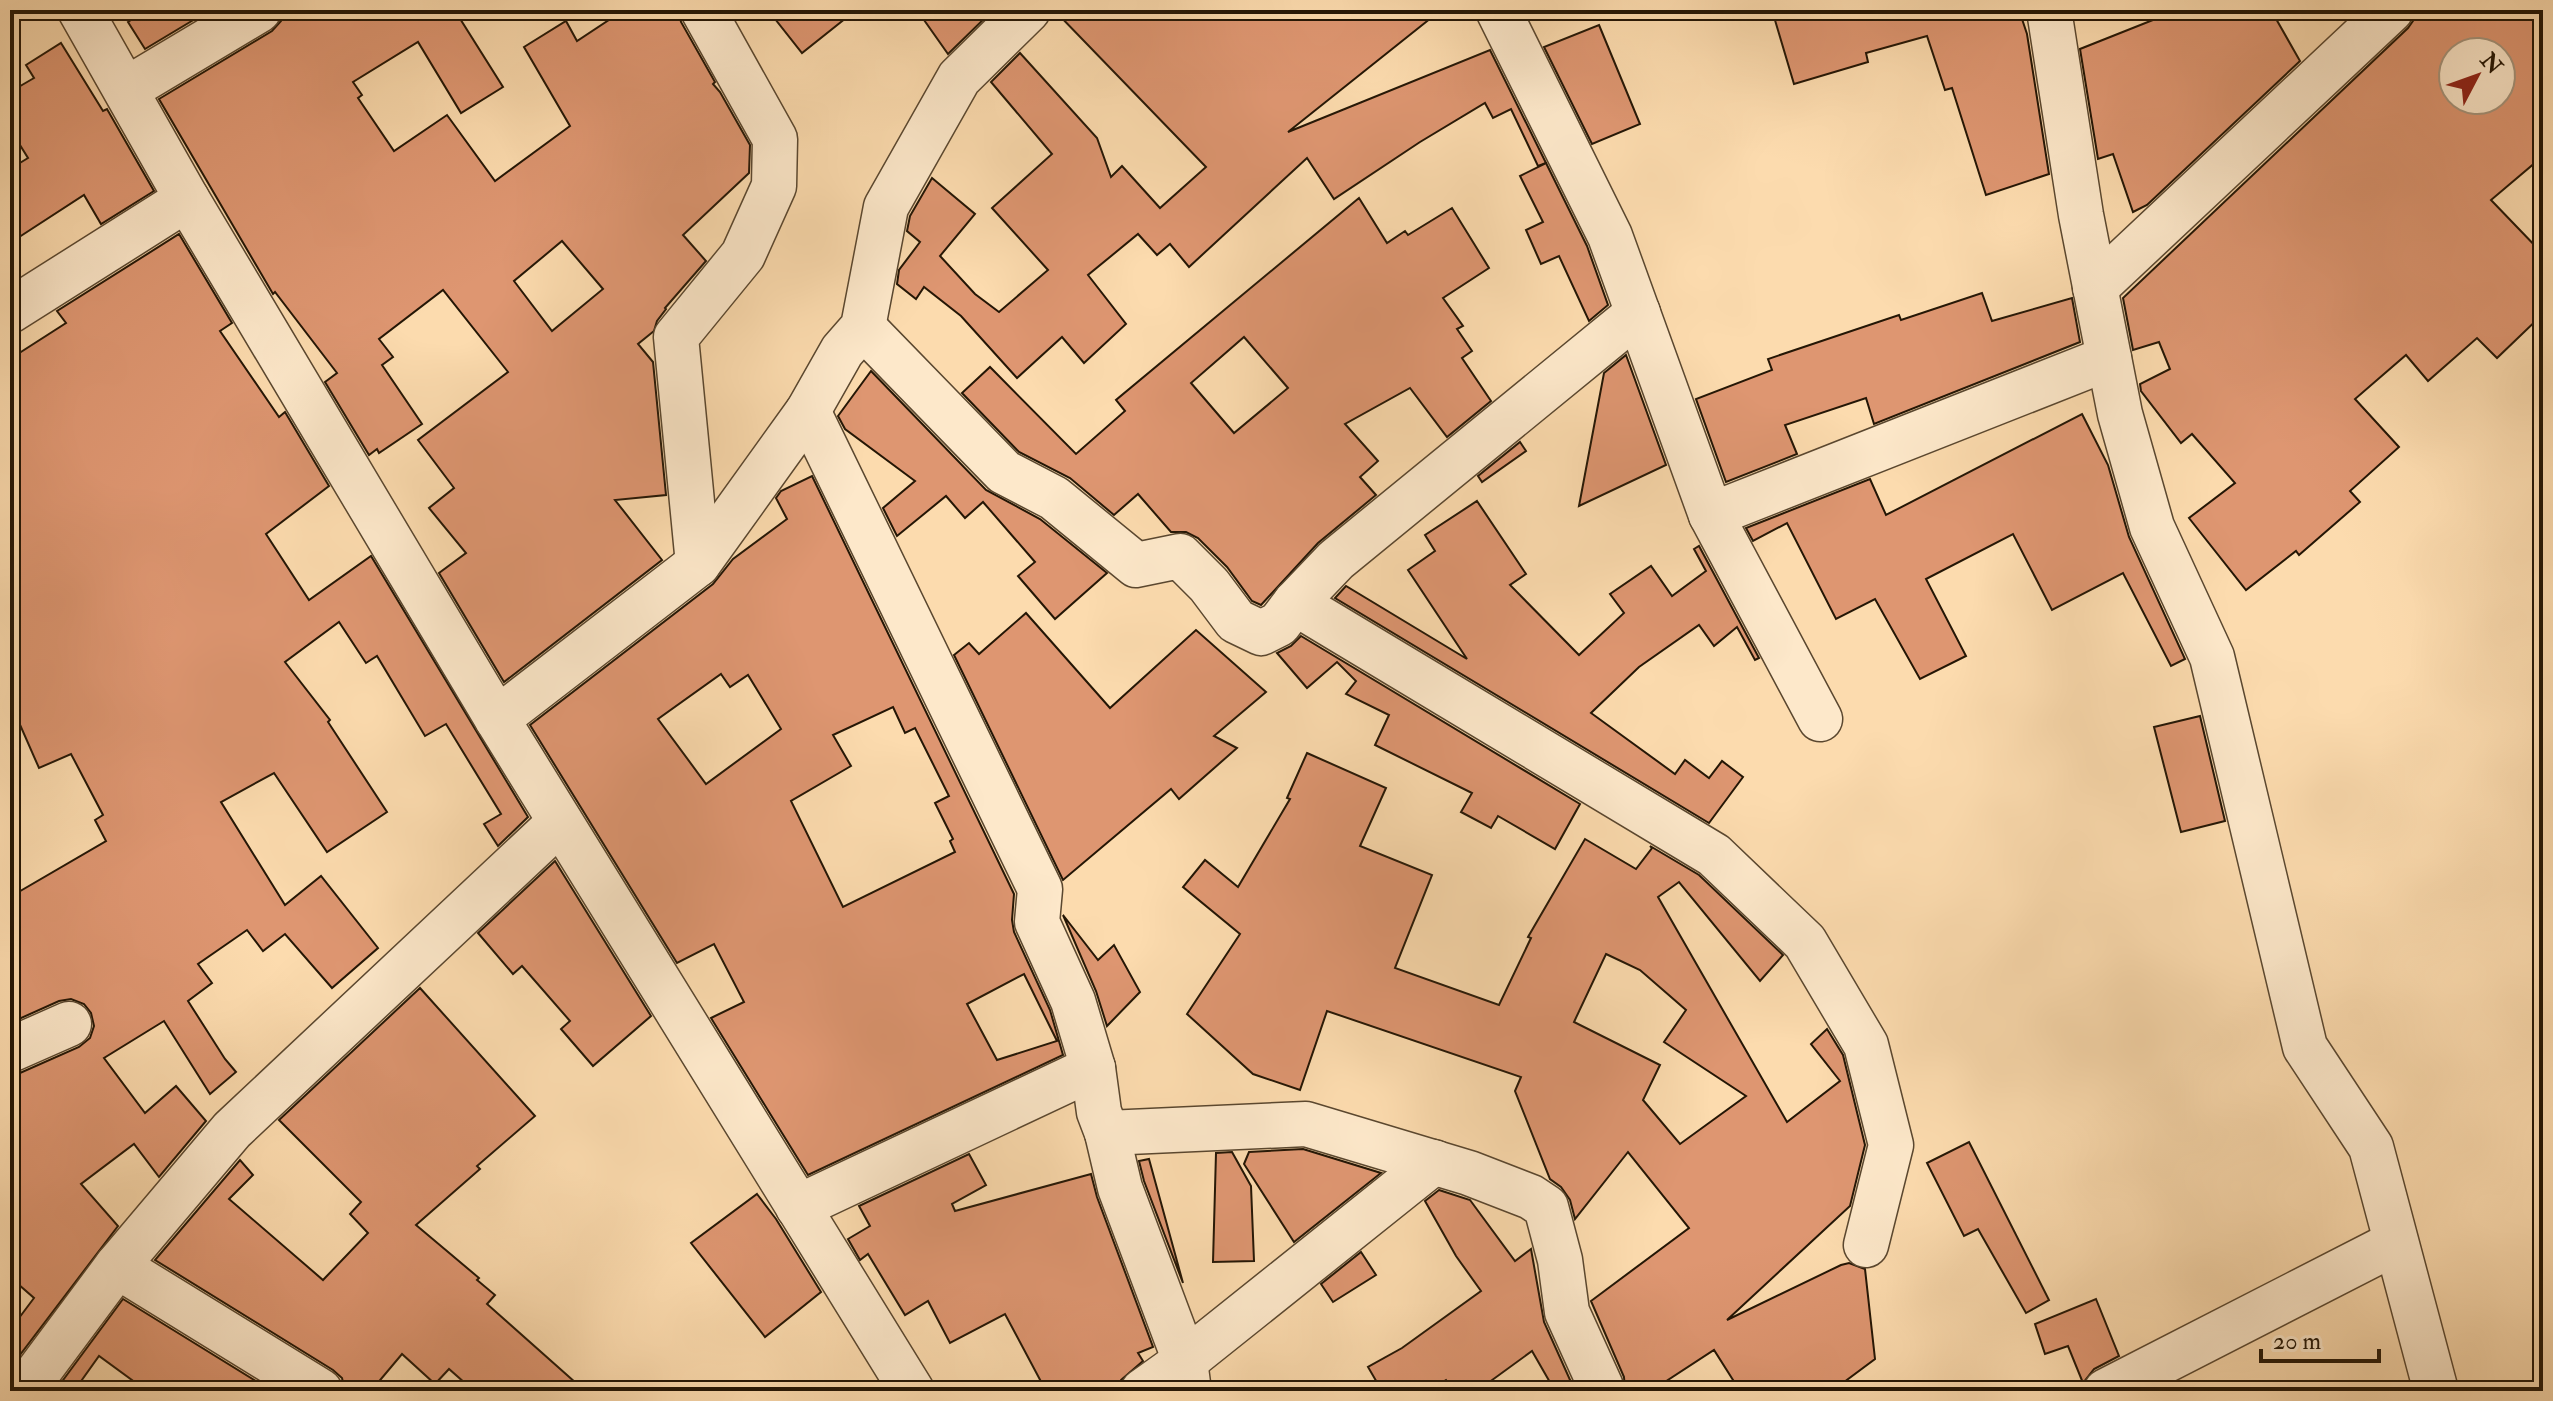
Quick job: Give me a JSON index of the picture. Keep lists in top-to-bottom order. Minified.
{"scale_bar":"20 m","north":"top right"}
